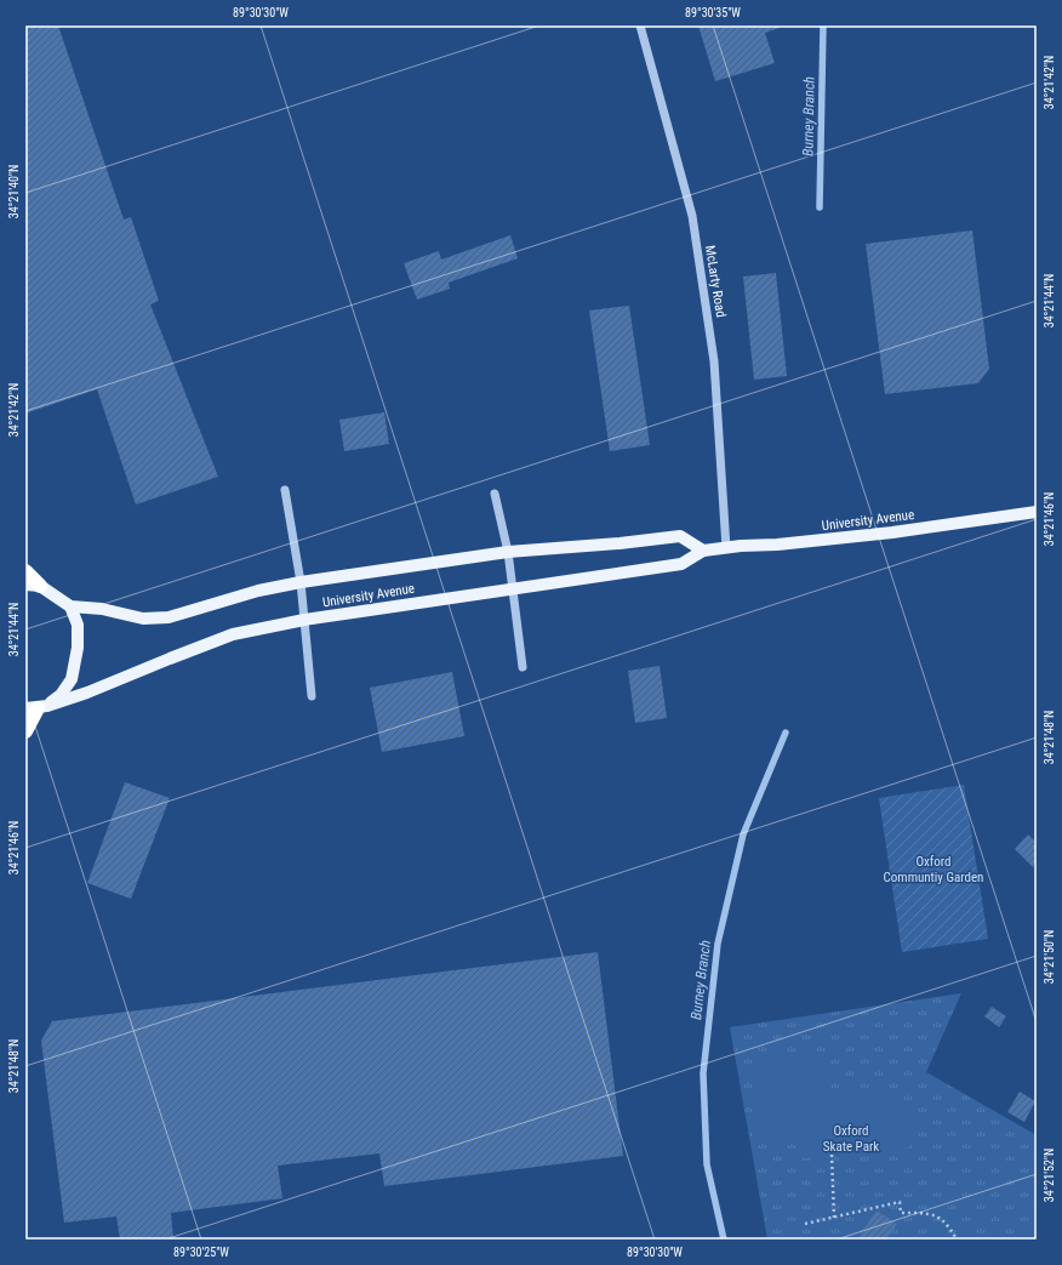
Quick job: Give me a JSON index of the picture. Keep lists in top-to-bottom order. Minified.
{"streets":{"main road":["University Avenue"],"street":["McLarty Road"]},"crossings":[["McLarty Road","University Avenue"]],"water":["Burney Branch"],"parks":["Oxford Communtiy Garden","Oxford Skate Park"],"coordinates":["89°30'30\"W","89°30'35\"W","34°21'42\"N","34°21'40\"N","34°21'44\"N","34°21'46\"N","34°21'48\"N","34°21'50\"N","34°21'52\"N","89°30'25\"W"]}
